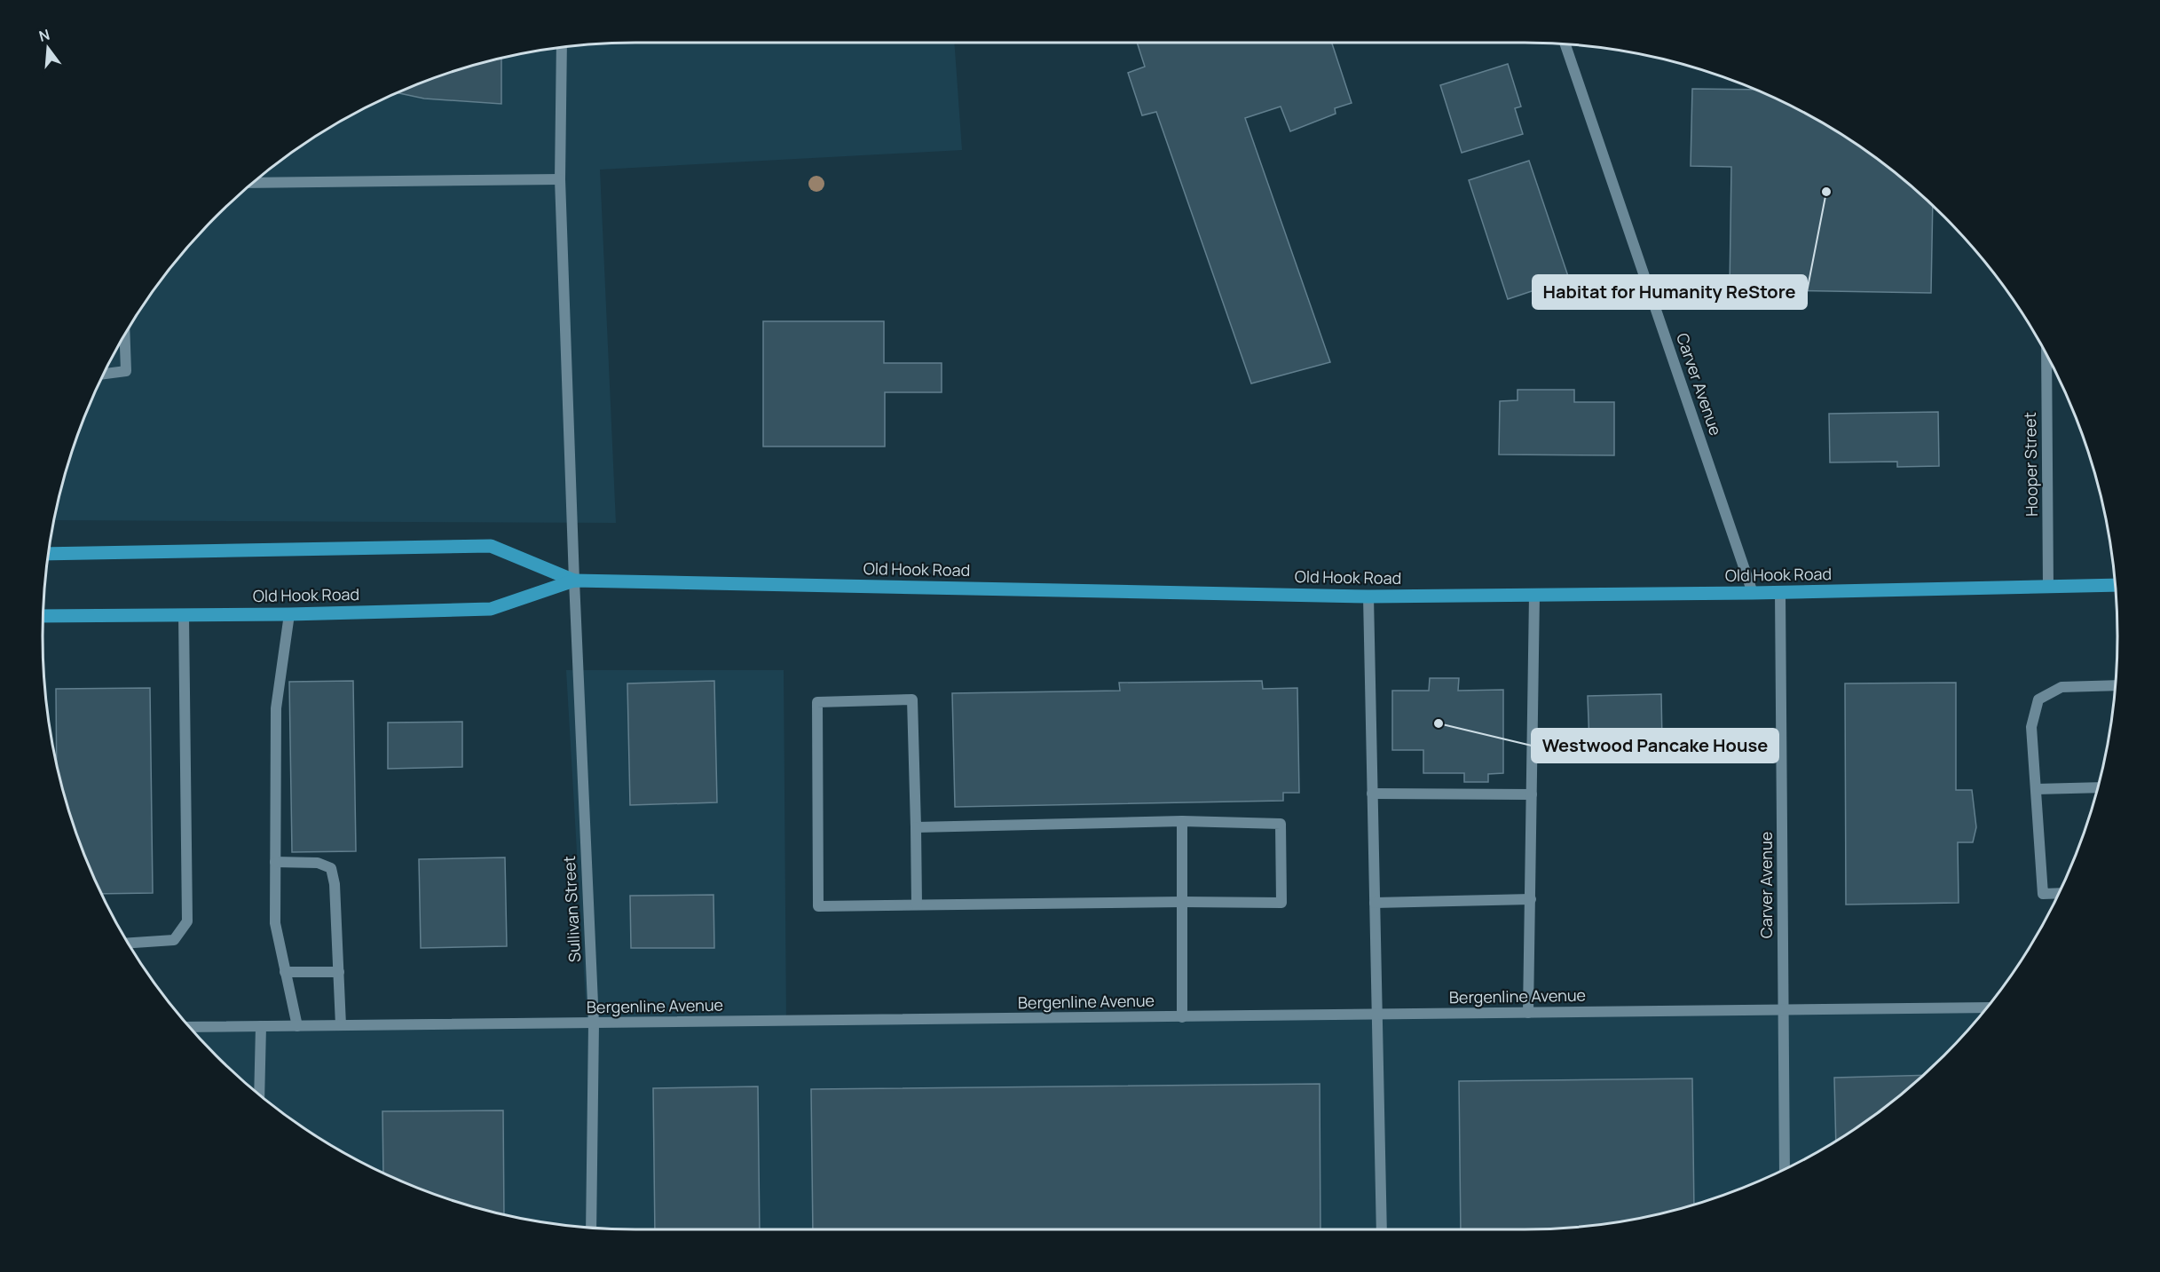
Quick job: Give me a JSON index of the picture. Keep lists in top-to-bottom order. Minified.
{"streets":{"main road":["Old Hook Road"],"street":["Carver Avenue","Hooper Street","Sullivan Street","Bergenline Avenue"]},"crossings":[["Carver Avenue","Old Hook Road"],["Carver Avenue","Bergenline Avenue"],["Hooper Street","Old Hook Road"],["Old Hook Road","Sullivan Street"],["Sullivan Street","Bergenline Avenue"]],"places":["Habitat for Humanity ReStore","Westwood Pancake House"],"north":"top"}
